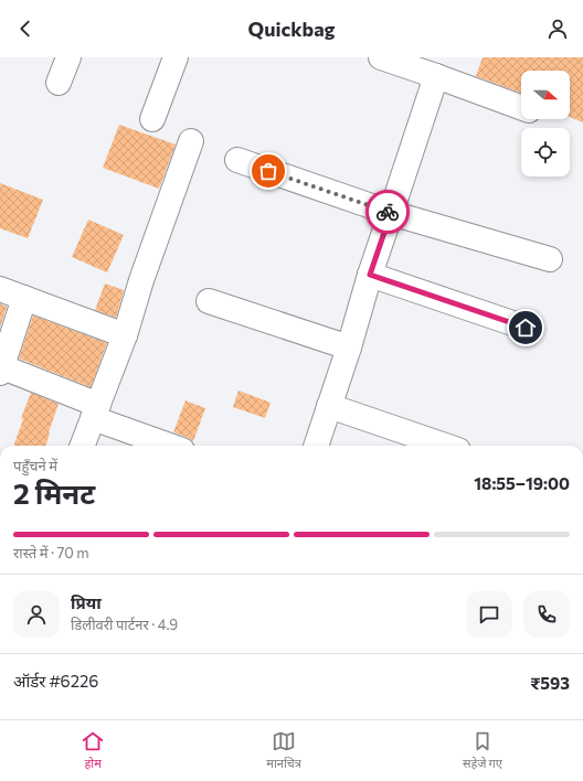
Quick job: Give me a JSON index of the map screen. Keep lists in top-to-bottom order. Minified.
{"north":"right","page":{"header":"Quickbag","heading":["2 मिनट","पहुँचने में","18:55–19:00"],"panel":["प्रिया","डिलीवरी पार्टनर · 4.9","ऑर्डर #6226","₹593"],"bar":"रास्ते में · 70 m","tabs":["होम","मानचित्र","सहेजे गए"]}}
